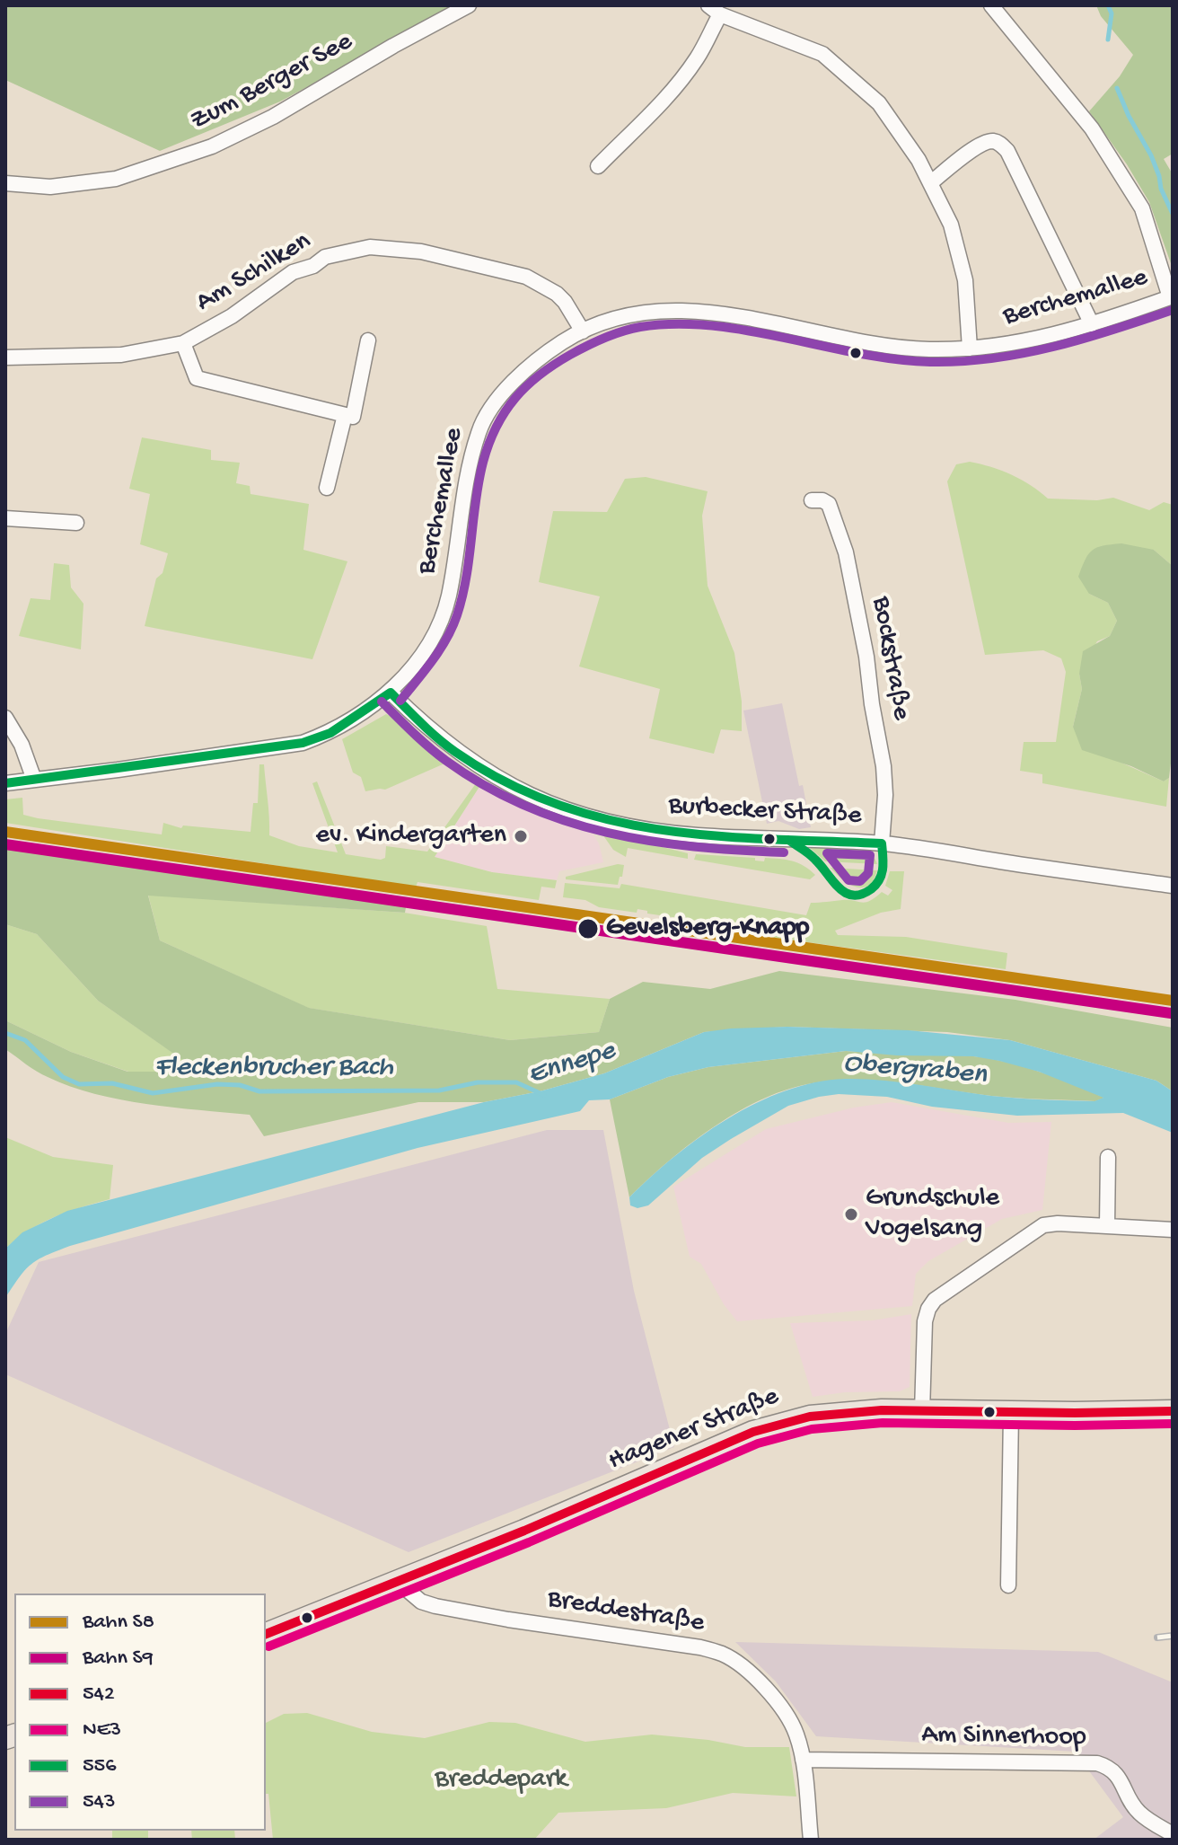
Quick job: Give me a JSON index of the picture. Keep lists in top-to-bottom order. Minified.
{"streets":{"main road":["Hagener Straße"],"street":["Zum Berger See","Am Schilken","Berchemallee","Bockstraße","Burbecker Straße","Breddestraße","Am Sinnerhoop"]},"crossings":[["Am Schilken","Berchemallee"],["Berchemallee","Burbecker Straße"],["Bockstraße","Burbecker Straße"],["Hagener Straße","Breddestraße"],["Breddestraße","Am Sinnerhoop"]],"water":["Ennepe","Fleckenbrucher Bach","Obergraben"],"parks":["Breddepark"],"places":["ev. Kindergarten","Gevelsberg-Knapp","Grundschule Vogelsang"],"lines":["transit line 543","transit line 556","rail line S8","rail line S9","transit line 542","transit line NE3"],"legend":["Bahn S8","Bahn S9","542","NE3","556","543"]}
